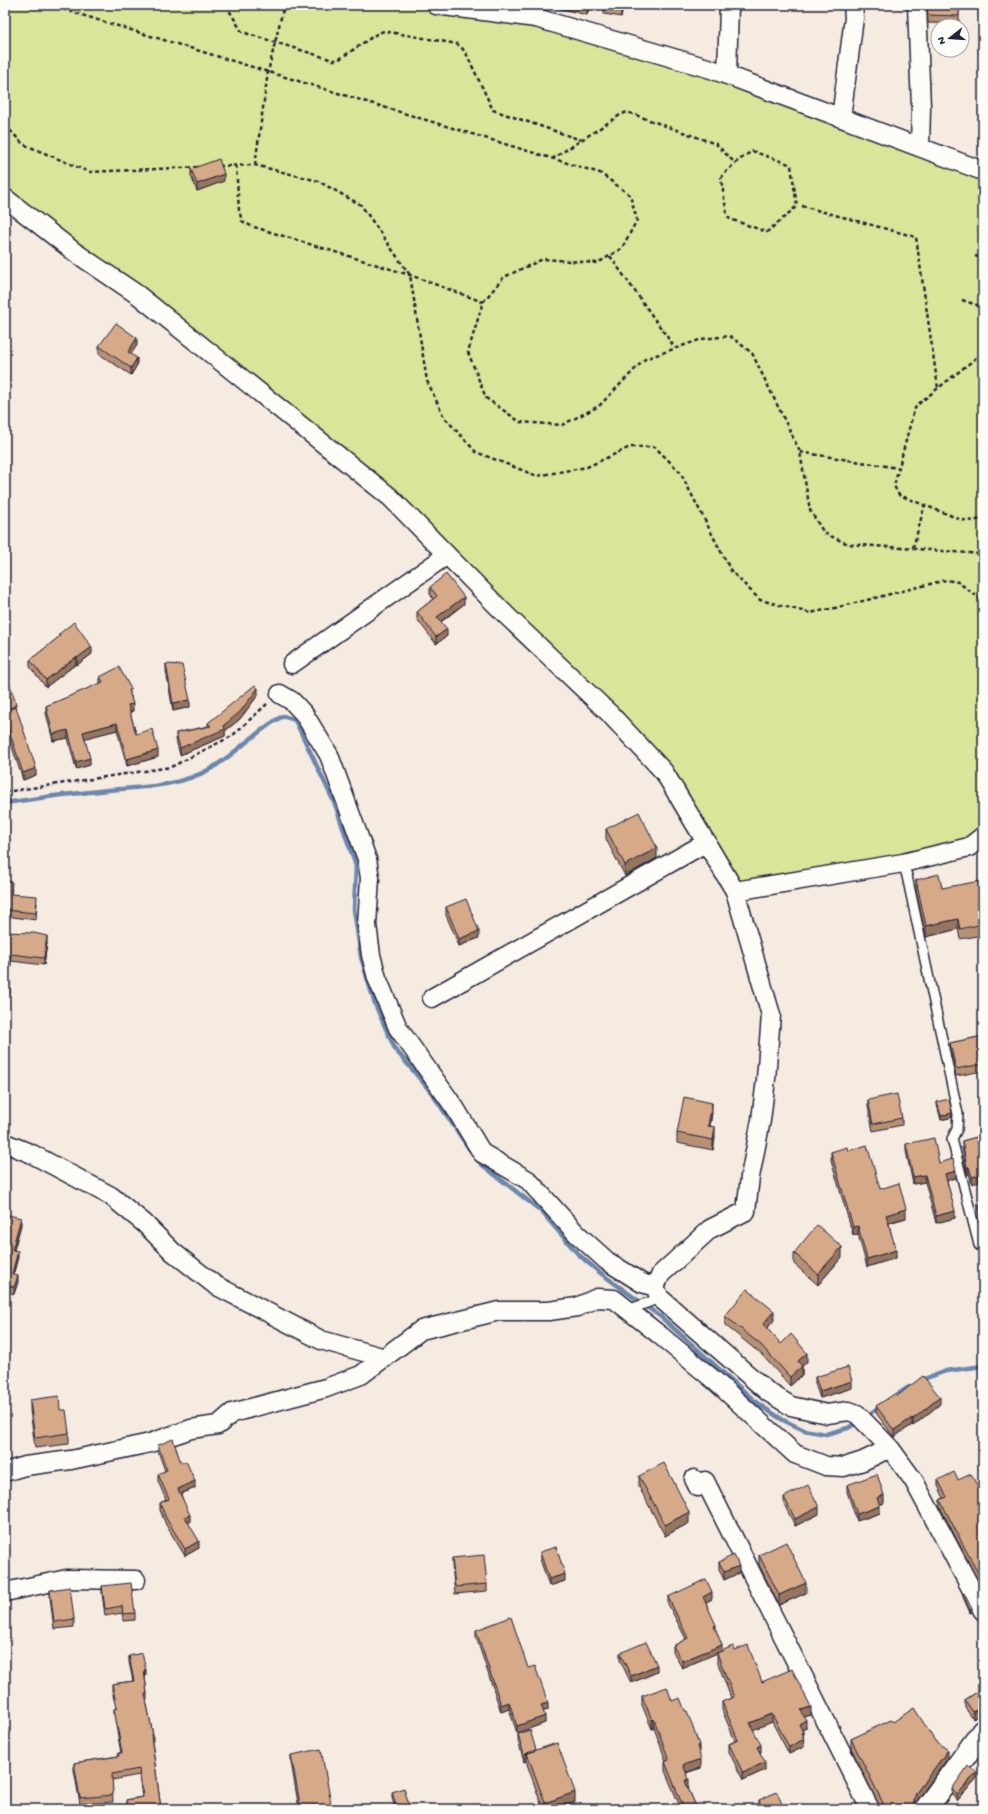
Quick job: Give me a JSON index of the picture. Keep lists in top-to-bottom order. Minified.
{"north":"left"}
